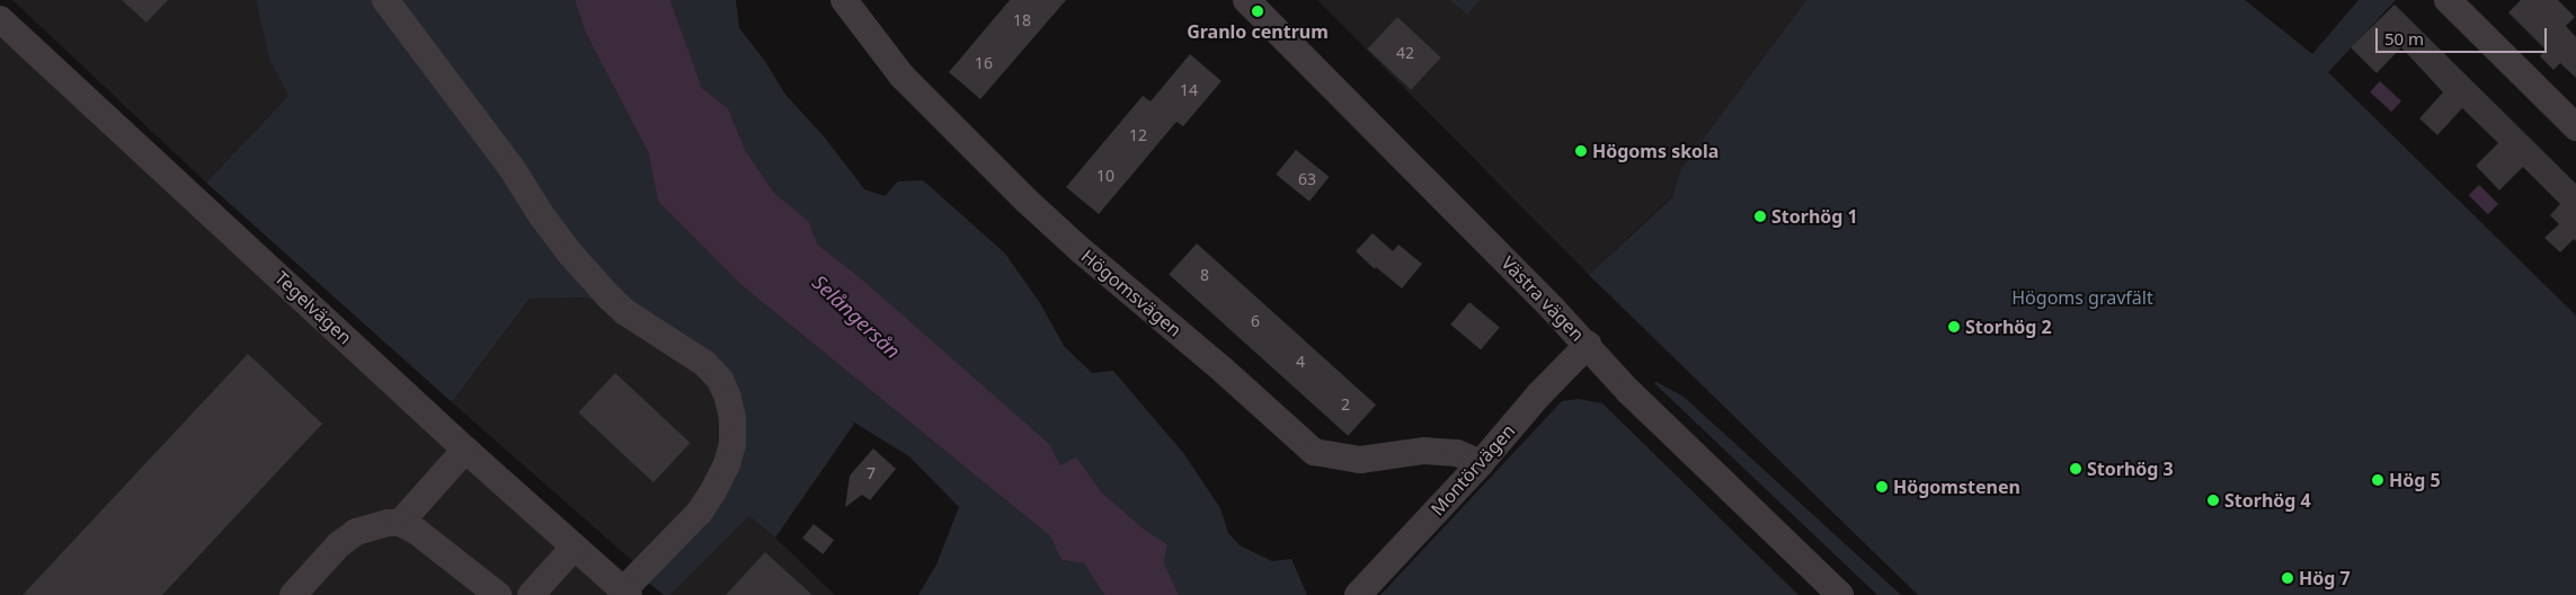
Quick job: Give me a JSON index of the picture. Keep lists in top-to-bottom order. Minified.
{"streets":{"street":["Högomsvägen","Västra vägen","Tegelvägen","Montörvägen"]},"crossings":[["Högomsvägen","Montörvägen"],["Västra vägen","Montörvägen"]],"water":["Selångersån"],"parks":["Högoms gravfält"],"places":["Granlo centrum","Högoms skola","Storhög 1","Storhög 2","Storhög 3","Hög 5","Högomstenen","Storhög 4","Hög 7"],"house_numbers":["18","42","16","14","12","10","63","8","6","4","2","7"],"scale_bar":"50 m"}
